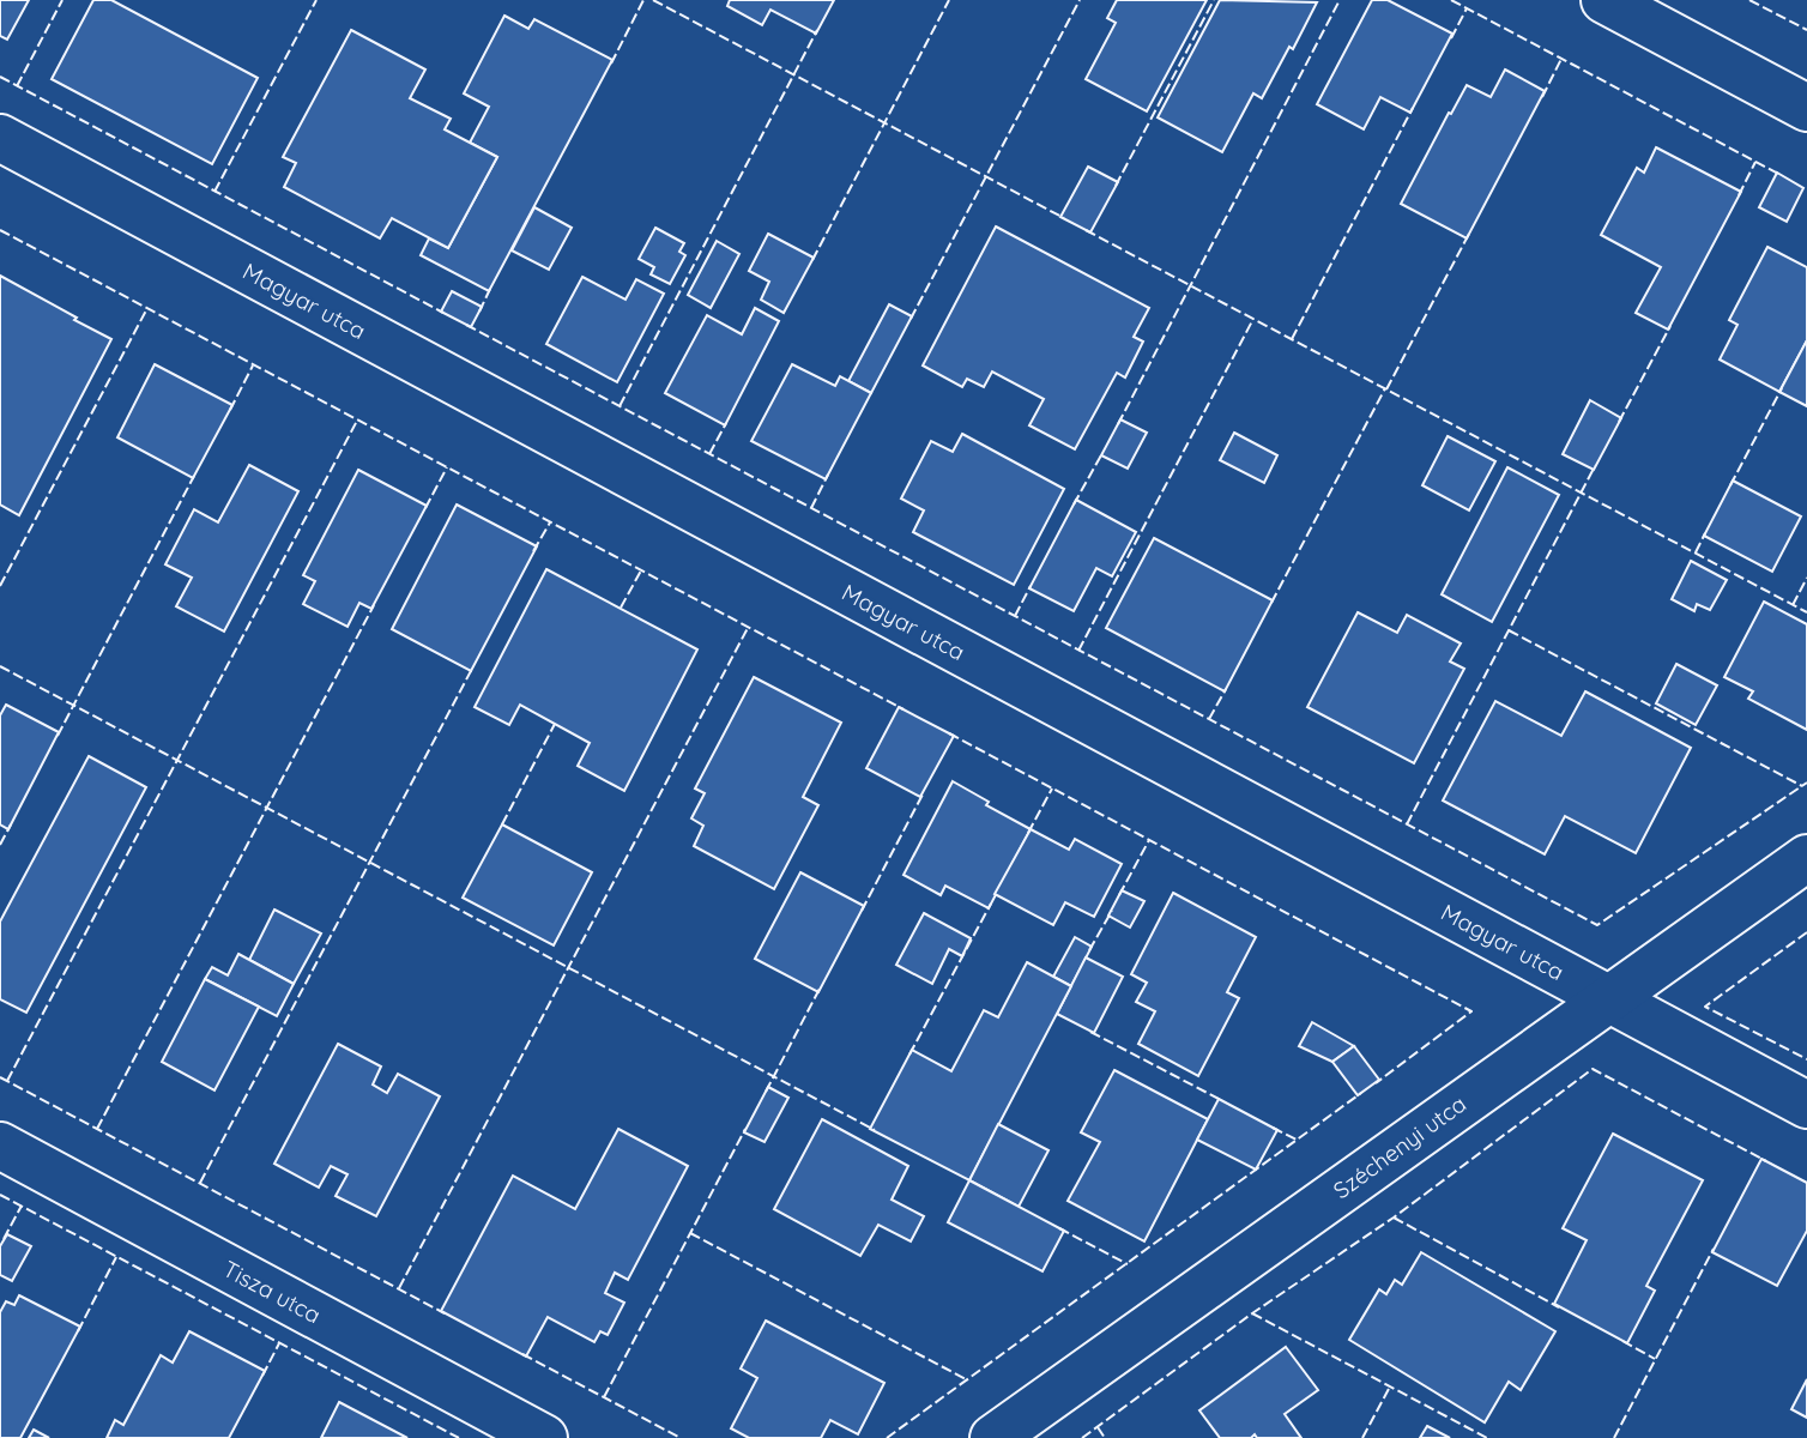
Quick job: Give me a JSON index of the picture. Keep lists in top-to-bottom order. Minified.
{"streets":{"street":["Magyar utca","Széchenyi utca","Tisza utca"]},"crossings":[["Magyar utca","Széchenyi utca"]]}
